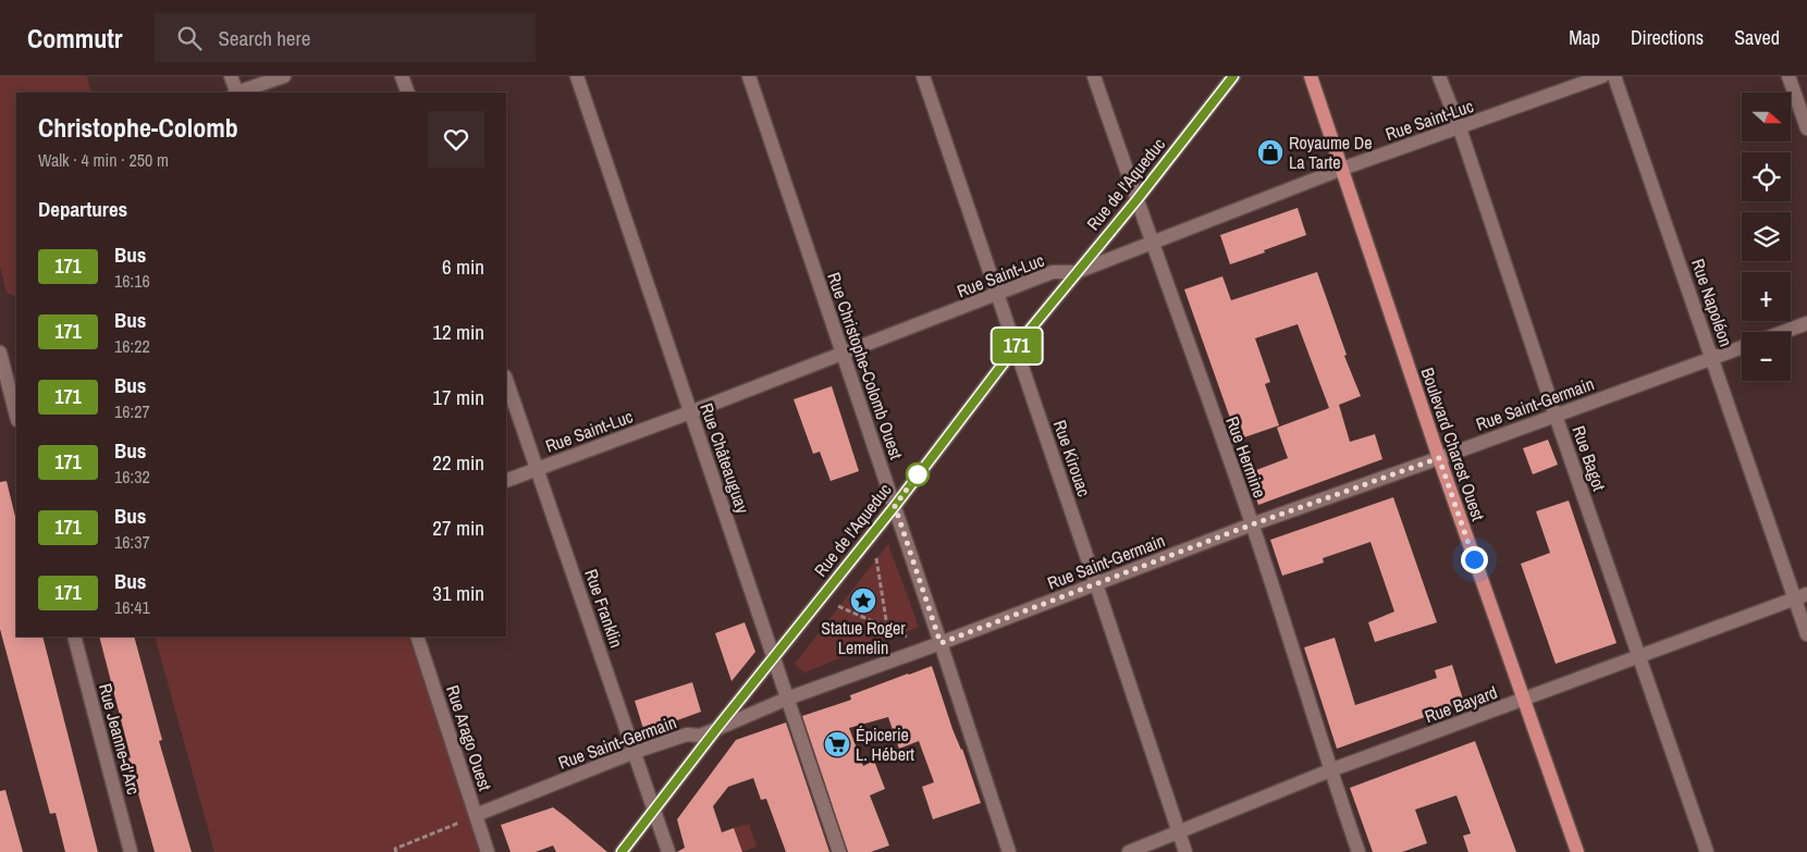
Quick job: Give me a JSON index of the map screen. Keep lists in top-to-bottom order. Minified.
{"streets":{"main road":["Boulevard Charest Ouest"],"street":["Rue Saint-Luc","Rue de l'Aqueduc","Rue Napoléon","Rue Christophe-Colomb Ouest","Rue Saint-Germain","Rue Hermine","Rue Châteauguay","Rue Kirouac","Rue Bagot","Rue Franklin","Rue Bayard","Rue Arago Ouest","Rue Jeanne-d'Arc"]},"crossings":[["Rue Saint-Luc","Rue de l'Aqueduc"],["Rue Saint-Luc","Rue Christophe-Colomb Ouest"],["Rue Saint-Luc","Boulevard Charest Ouest"],["Rue Saint-Luc","Rue Hermine"],["Rue Saint-Luc","Rue Châteauguay"],["Rue Saint-Luc","Rue Kirouac"],["Rue Saint-Luc","Rue Bagot"],["Rue Saint-Luc","Rue Franklin"],["Rue de l'Aqueduc","Rue Christophe-Colomb Ouest"],["Rue de l'Aqueduc","Rue Saint-Germain"],["Rue de l'Aqueduc","Rue Hermine"],["Rue de l'Aqueduc","Rue Châteauguay"],["Rue de l'Aqueduc","Rue Kirouac"],["Rue de l'Aqueduc","Rue Franklin"],["Rue Napoléon","Rue Saint-Germain"],["Rue Napoléon","Rue Bayard"],["Rue Christophe-Colomb Ouest","Rue Saint-Germain"],["Rue Saint-Germain","Boulevard Charest Ouest"],["Rue Saint-Germain","Rue Hermine"],["Rue Saint-Germain","Rue Châteauguay"],["Rue Saint-Germain","Rue Kirouac"],["Rue Saint-Germain","Rue Bagot"],["Rue Saint-Germain","Rue Franklin"],["Rue Saint-Germain","Rue Arago Ouest"],["Boulevard Charest Ouest","Rue Bayard"],["Rue Hermine","Rue Bayard"],["Rue Kirouac","Rue Bayard"],["Rue Bagot","Rue Bayard"]],"places":{"shop":["Royaume De La Tarte"],"place":["Statue Roger Lemelin"],"supermarket":["Épicerie L. Hébert"]},"lines":["bus line 171"],"north":"right","page":{"header":"Commutr","search":"Search here","nav":["Map","Directions","Saved"],"on_map":"171","map_buttons":["+","−"],"heading":[["Christophe-Colomb","Walk · 4 min · 250 m"],"Departures"],"list":[{"mark":"171","name":"Bus","note":"16:16","value":"6 min"},{"mark":"171","name":"Bus","note":"16:22","value":"12 min"},{"mark":"171","name":"Bus","note":"16:27","value":"17 min"},{"mark":"171","name":"Bus","note":"16:32","value":"22 min"},{"mark":"171","name":"Bus","note":"16:37","value":"27 min"},{"mark":"171","name":"Bus","note":"16:41","value":"31 min"}]}}
